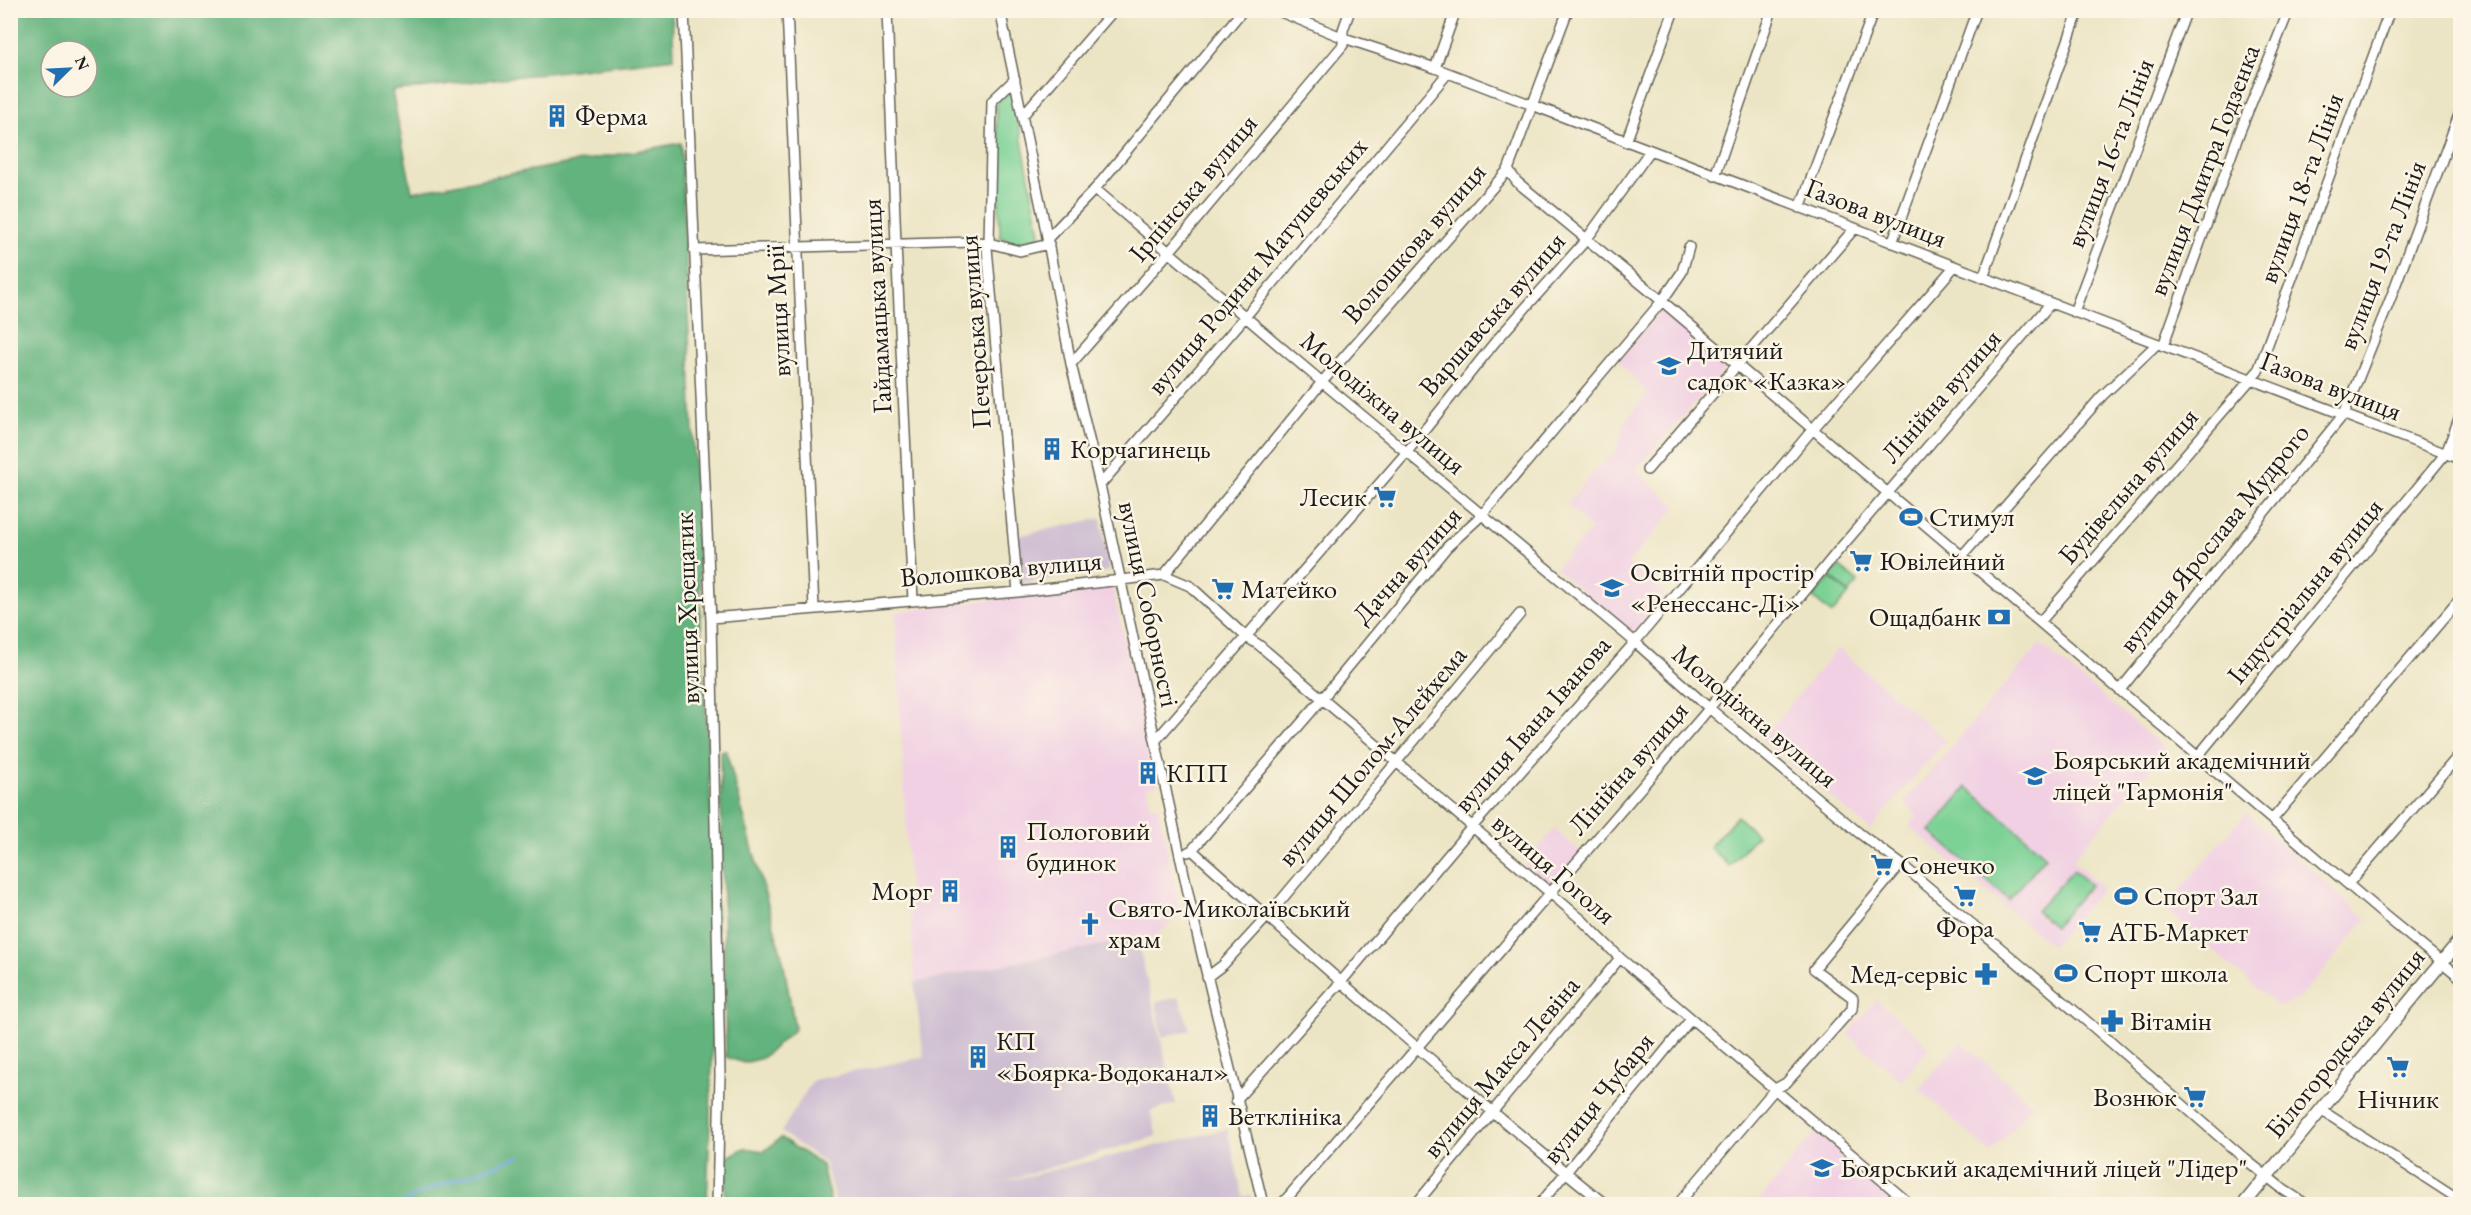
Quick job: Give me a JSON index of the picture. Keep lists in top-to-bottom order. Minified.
{"streets":{"street":["вулиця 16-та Лінія","вулиця Дмитра Годзенка","Ірпінська вулиця","вулиця 18-та Лінія","Газова вулиця","Волошкова вулиця","вулиця 19-та Лінія","вулиця Родини Матушевських","Гайдамацька вулиця","вулиця Мрії","Варшавська вулиця","Печерська вулиця","Лінійна вулиця","Молодіжна вулиця","Будівельна вулиця","вулиця Ярослава Мудрого","Дачна вулиця","Індустріальна вулиця","вулиця Соборності","вулиця Хрещатик","вулиця Івана Іванова","вулиця Шолом-Алейхема","вулиця Гоголя","Білогородська вулиця","вулиця Макса Левіна","вулиця Чубаря"]},"crossings":[["вулиця 16-та Лінія","Газова вулиця"],["вулиця Дмитра Годзенка","Газова вулиця"],["Ірпінська вулиця","Газова вулиця"],["Ірпінська вулиця","Молодіжна вулиця"],["Ірпінська вулиця","вулиця Соборності"],["вулиця 18-та Лінія","Газова вулиця"],["вулиця 18-та Лінія","Будівельна вулиця"],["Газова вулиця","Волошкова вулиця"],["Газова вулиця","вулиця 19-та Лінія"],["Газова вулиця","вулиця Родини Матушевських"],["Газова вулиця","Варшавська вулиця"],["Газова вулиця","Лінійна вулиця"],["Газова вулиця","Будівельна вулиця"],["Газова вулиця","вулиця Ярослава Мудрого"],["Газова вулиця","Індустріальна вулиця"],["Газова вулиця","вулиця Івана Іванова"],["Волошкова вулиця","Гайдамацька вулиця"],["Волошкова вулиця","вулиця Мрії"],["Волошкова вулиця","Печерська вулиця"],["Волошкова вулиця","Молодіжна вулиця"],["Волошкова вулиця","вулиця Соборності"],["Волошкова вулиця","вулиця Хрещатик"],["Волошкова вулиця","вулиця Гоголя"],["вулиця 19-та Лінія","вулиця Ярослава Мудрого"],["вулиця Родини Матушевських","Молодіжна вулиця"],["вулиця Родини Матушевських","вулиця Соборності"],["Варшавська вулиця","Молодіжна вулиця"],["Варшавська вулиця","вулиця Соборності"],["Варшавська вулиця","вулиця Гоголя"],["Печерська вулиця","вулиця Соборності"],["Лінійна вулиця","Молодіжна вулиця"],["Лінійна вулиця","вулиця Гоголя"],["Молодіжна вулиця","Дачна вулиця"],["Молодіжна вулиця","вулиця Івана Іванова"],["Молодіжна вулиця","Білогородська вулиця"],["Дачна вулиця","вулиця Гоголя"],["вулиця Соборності","вулиця Івана Іванова"],["вулиця Соборності","вулиця Шолом-Алейхема"],["вулиця Івана Іванова","вулиця Гоголя"],["вулиця Шолом-Алейхема","вулиця Гоголя"],["вулиця Гоголя","вулиця Макса Левіна"],["вулиця Гоголя","вулиця Чубаря"]],"places":{"building":["Ферма","Корчагинець","КПП","Пологовий будинок","Морг","КП «Боярка-Водоканал»","Ветклініка"],"school or university":["Дитячий садок «Казка»","Освітній простір «Ренессанс-Ді»","Боярський академічний ліцей \"Гармонія\"","Боярський академічний ліцей \"Лідер\""],"supermarket":["Лесик","Ювілейний","Матейко","Сонечко","Фора","АТБ-Маркет","Нічник","Вознюк"],"sports":["Стимул","Спорт Зал","Спорт школа"],"bank":["Ощадбанк"],"church":["Свято-Миколаївський храм"],"pharmacy":["Мед-сервіс","Вітамін"]},"north":"top right"}
